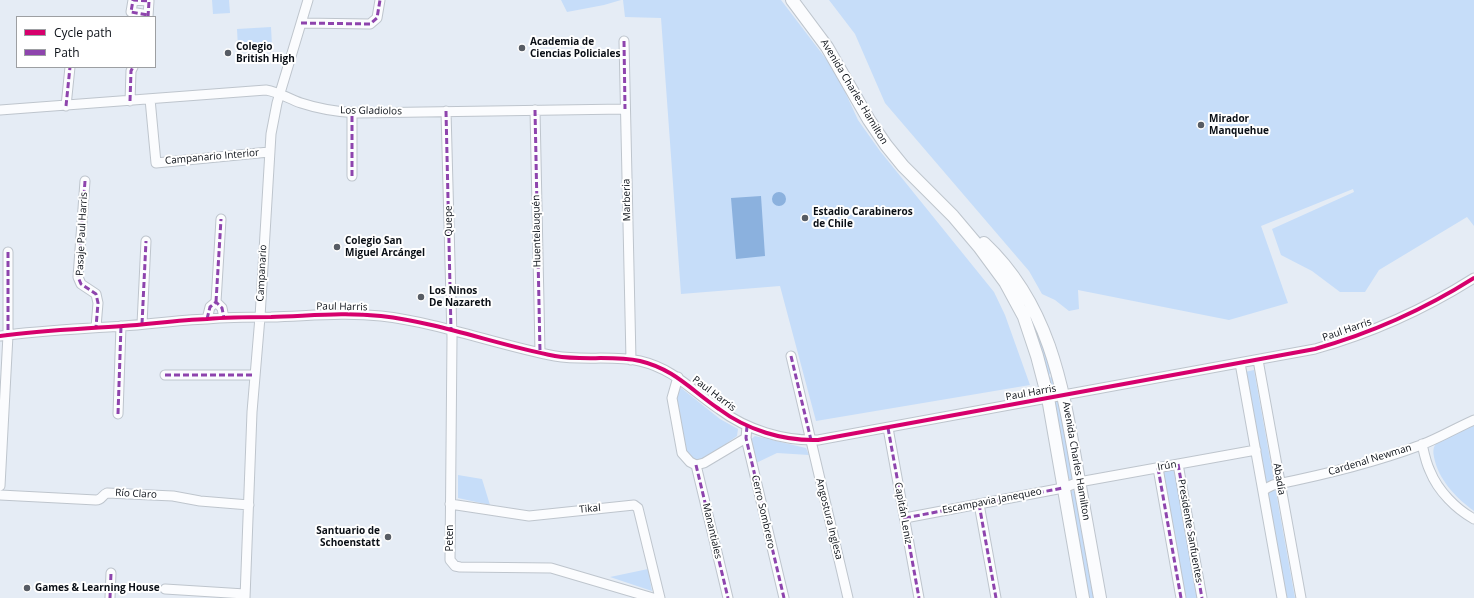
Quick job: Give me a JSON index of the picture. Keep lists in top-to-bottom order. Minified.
{"streets":{"main road":["Avenida Charles Hamilton"],"street":["Los Gladiolos","Campanario Interior","Marberia","Quepe","Huentelauquén","Pasaje Paul Harris","Campanario","Paul Harris","Cardenal Newman","Irún","Abadía","Río Claro","Escampavia Janequeo","Tikal","Cerro Sombrero","Capitán Leniz","Angostura Inglesa","Manantiales","Presidente Sanfuentes","Peten"]},"crossings":[["Avenida Charles Hamilton","Paul Harris"],["Avenida Charles Hamilton","Irún"],["Avenida Charles Hamilton","Escampavia Janequeo"],["Los Gladiolos","Campanario Interior"],["Los Gladiolos","Marberia"],["Los Gladiolos","Quepe"],["Los Gladiolos","Huentelauquén"],["Los Gladiolos","Campanario"],["Campanario Interior","Campanario"],["Marberia","Paul Harris"],["Quepe","Paul Harris"],["Quepe","Peten"],["Huentelauquén","Paul Harris"],["Pasaje Paul Harris","Paul Harris"],["Campanario","Paul Harris"],["Campanario","Río Claro"],["Paul Harris","Abadía"],["Paul Harris","Cerro Sombrero"],["Paul Harris","Capitán Leniz"],["Paul Harris","Angostura Inglesa"],["Paul Harris","Peten"],["Cardenal Newman","Abadía"],["Irún","Abadía"],["Irún","Escampavia Janequeo"],["Irún","Presidente Sanfuentes"],["Escampavia Janequeo","Capitán Leniz"],["Tikal","Peten"]],"places":["Academia de Ciencias Policiales","Colegio British High","Mirador Manquehue","Estadio Carabineros de Chile","Colegio San Miguel Arcángel","Los Ninos De Nazareth","Santuario de Schoenstatt","Games & Learning House"],"legend":["Cycle path","Path"]}
